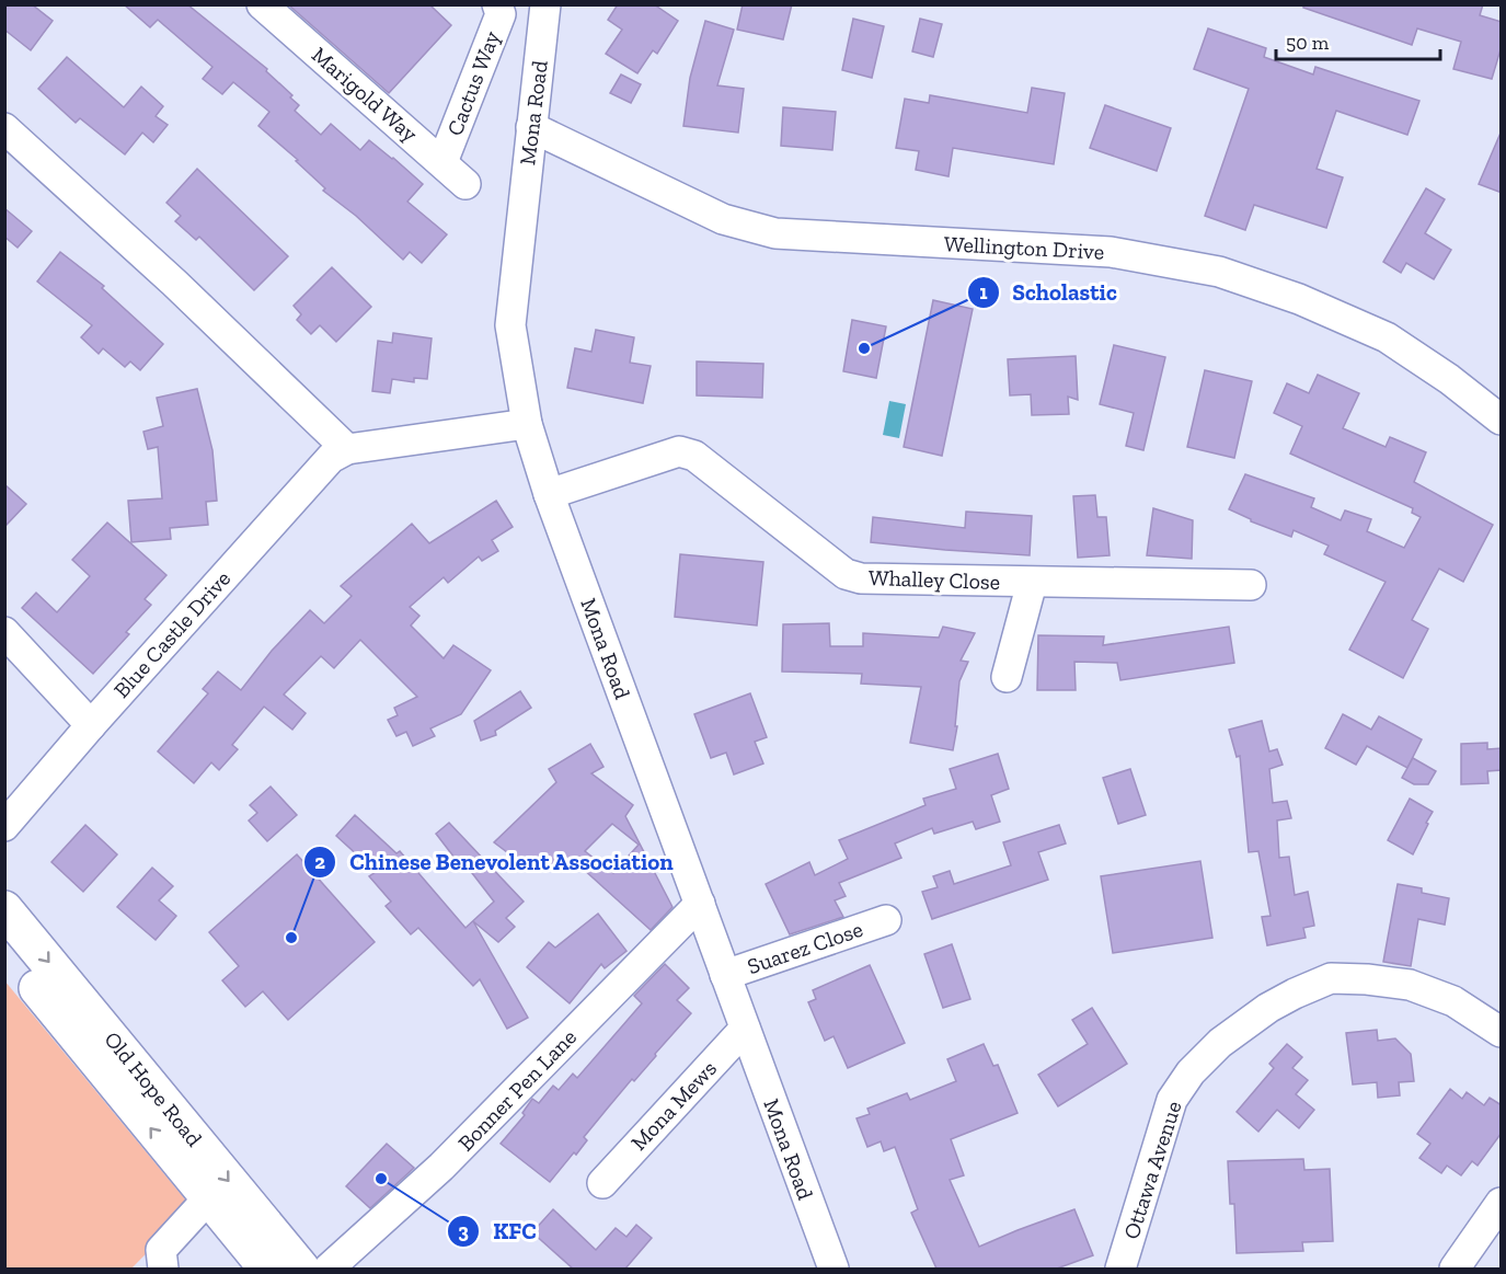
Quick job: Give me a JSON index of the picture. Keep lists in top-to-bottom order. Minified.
{"streets":{"main road":["Old Hope Road"],"street":["Cactus Way","Marigold Way","Mona Road","Wellington Drive","Whalley Close","Blue Castle Drive","Suarez Close","Bonner Pen Lane","Mona Mews","Ottawa Avenue"]},"crossings":[["Cactus Way","Marigold Way"],["Mona Road","Wellington Drive"],["Mona Road","Whalley Close"],["Mona Road","Blue Castle Drive"],["Mona Road","Suarez Close"],["Mona Road","Bonner Pen Lane"],["Mona Road","Mona Mews"]],"places":["Scholastic","Chinese Benevolent Association","KFC"],"scale_bar":"50 m"}
